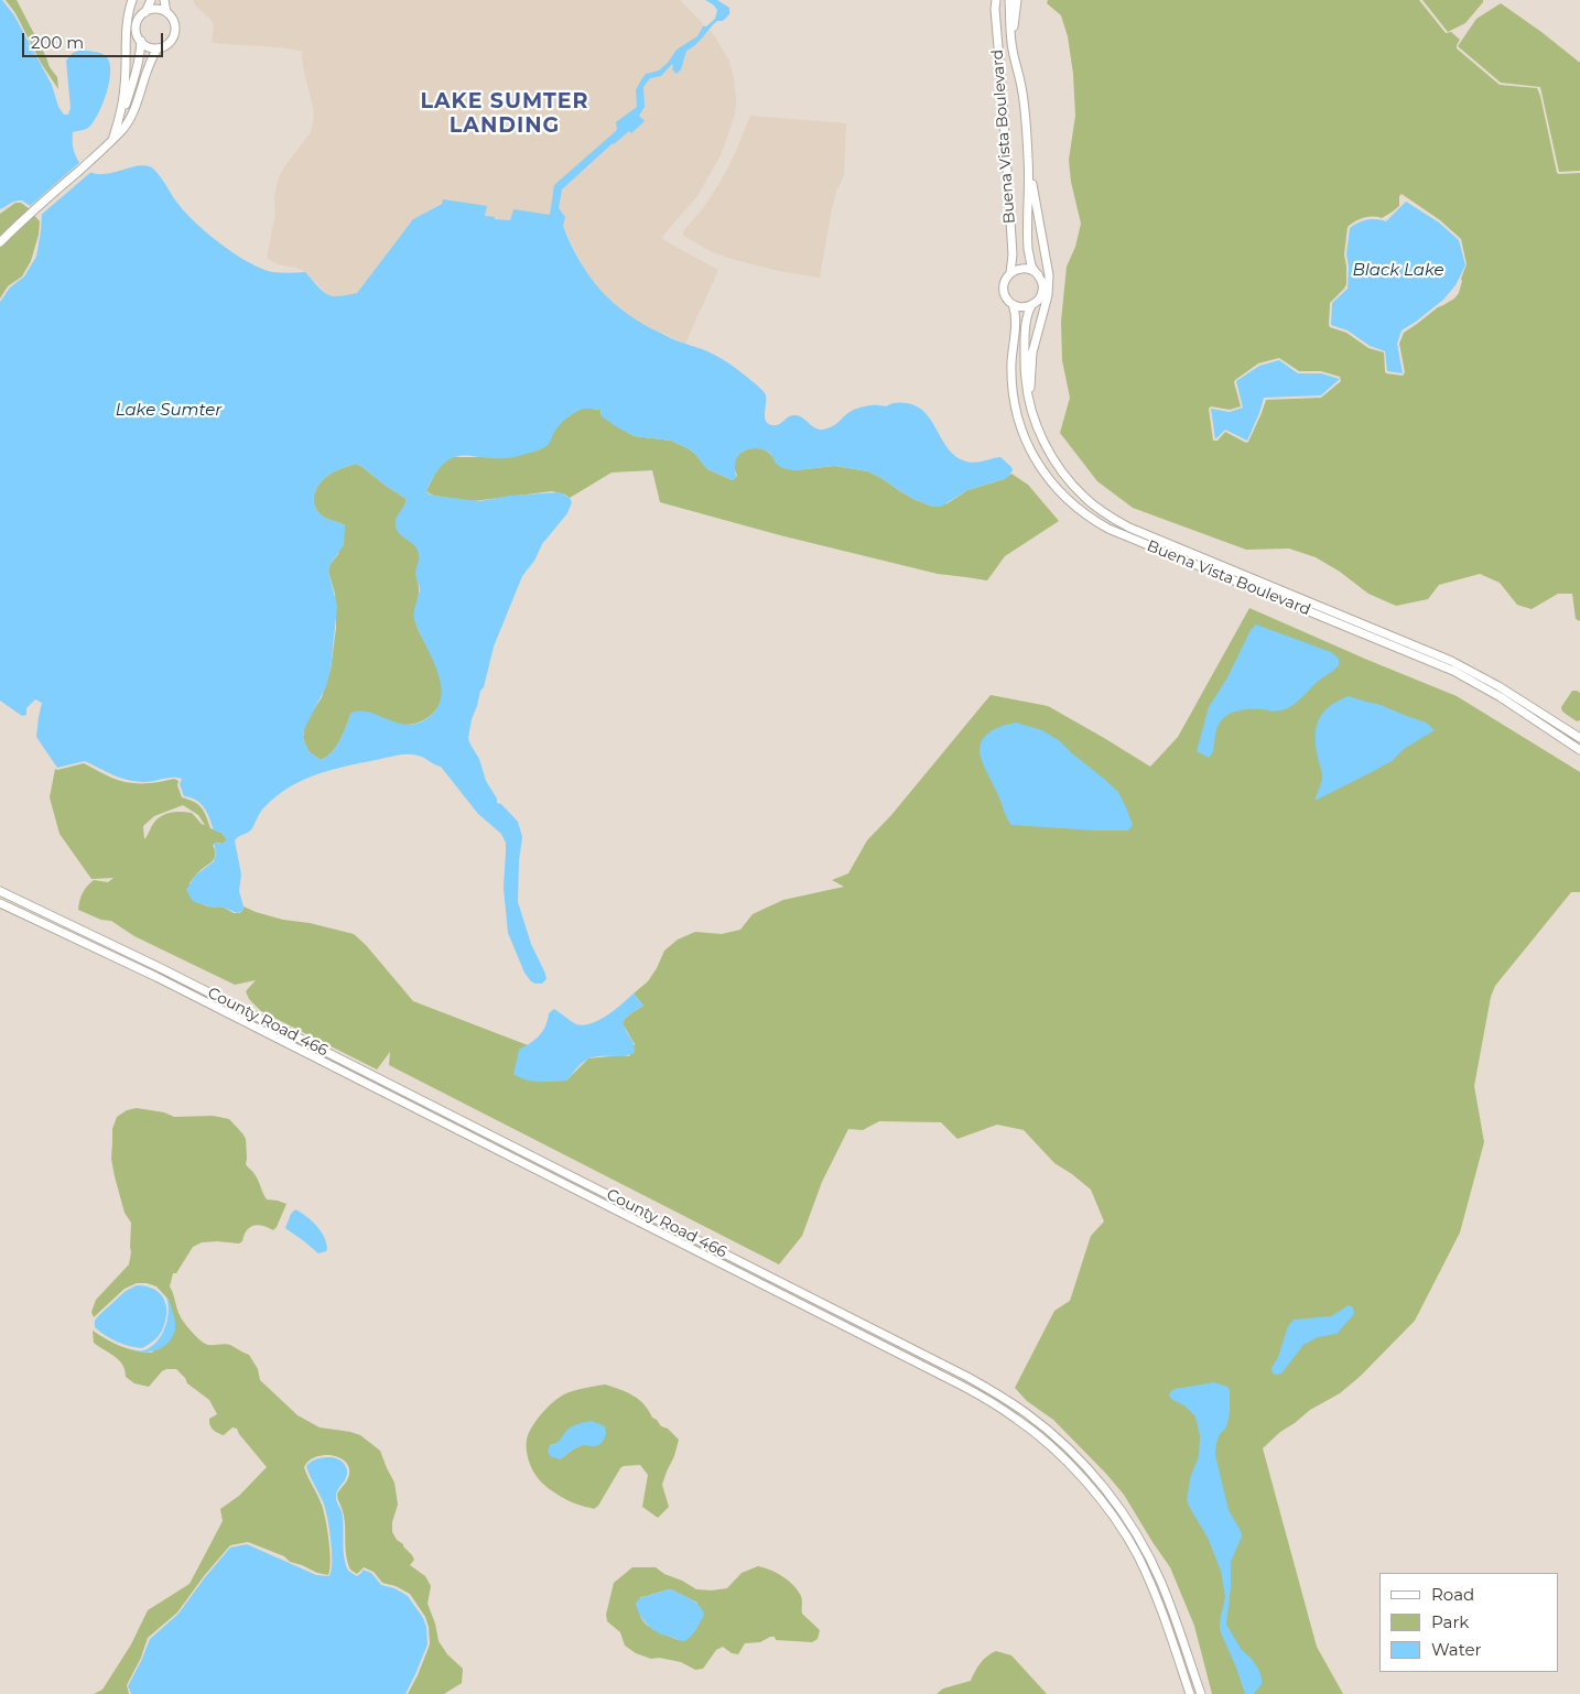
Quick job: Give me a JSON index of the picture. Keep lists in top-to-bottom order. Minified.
{"streets":{"main road":["Buena Vista Boulevard","County Road 466"]},"districts":["LAKE SUMTER LANDING"],"water":["Black Lake","Lake Sumter"],"legend":["Road","Park","Water"],"scale_bar":"200 m"}
